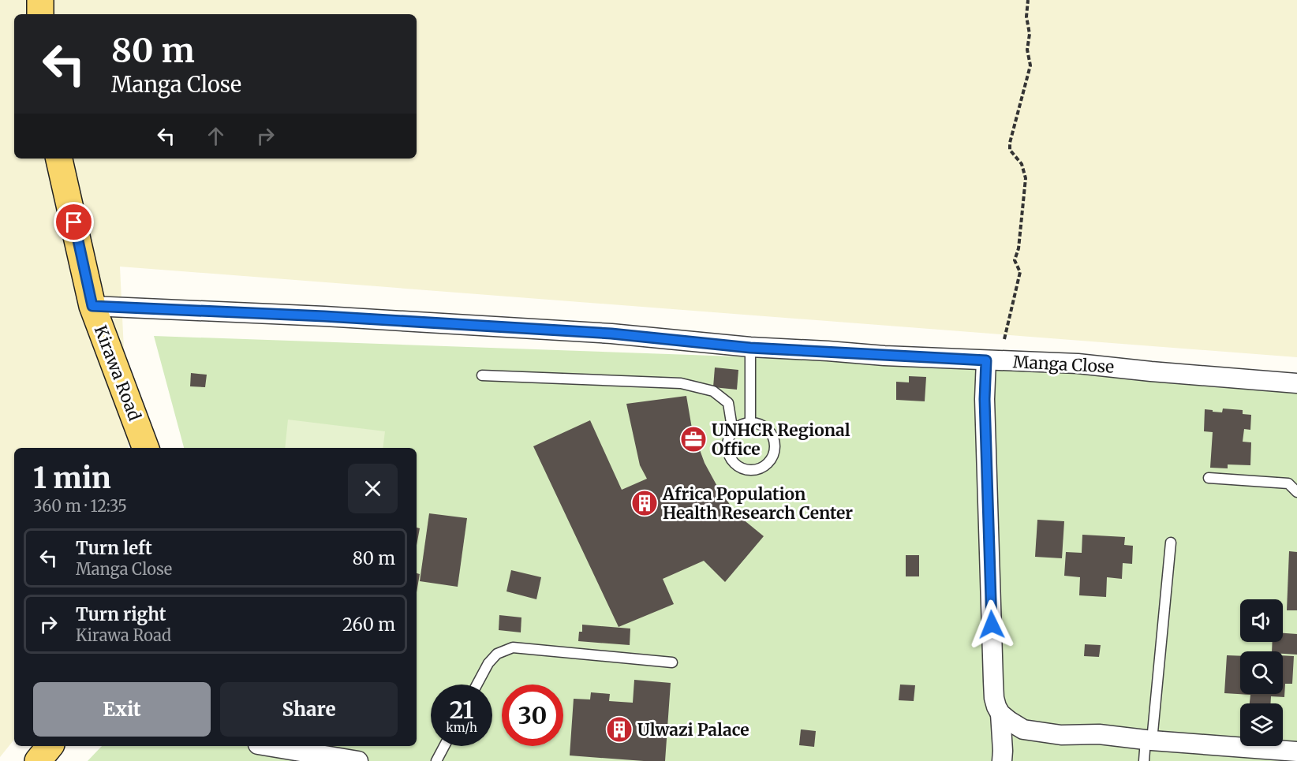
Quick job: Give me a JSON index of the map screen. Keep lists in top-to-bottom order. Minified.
{"streets":{"main road":["Kirawa Road"],"street":["Manga Close"]},"crossings":[["Manga Close","Kirawa Road"]],"places":{"office":["UNHCR Regional Office"],"building":["Africa Population Health Research Center","Ulwazi Palace"]},"page":{"turn":["80 m","Manga Close"],"heading":["1 min","360 m · 12:35"],"list":[{"name":"Turn left","note":"Manga Close","value":"80 m"},{"name":"Turn right","note":"Kirawa Road","value":"260 m"}],"buttons":["Exit","Share"],"speed":"21 km/h","limit":"30"}}
